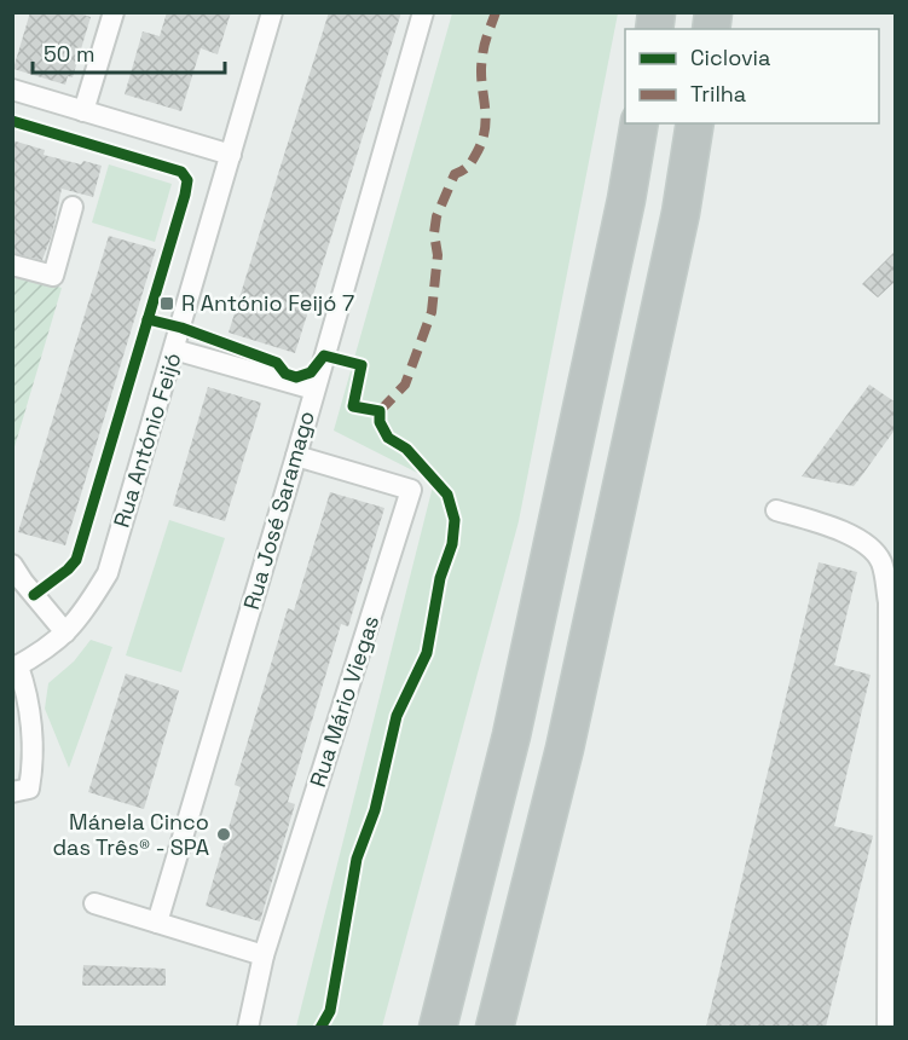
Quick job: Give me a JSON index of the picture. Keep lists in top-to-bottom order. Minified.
{"streets":{"street":["Rua António Feijó","Rua José Saramago","Rua Mário Viegas"]},"crossings":[["Rua José Saramago","Rua Mário Viegas"]],"places":{"transit":["R António Feijó 7"],"other":["Mánela Cinco das Três® - SPA"]},"legend":["Ciclovia","Trilha"],"scale_bar":"50 m"}
